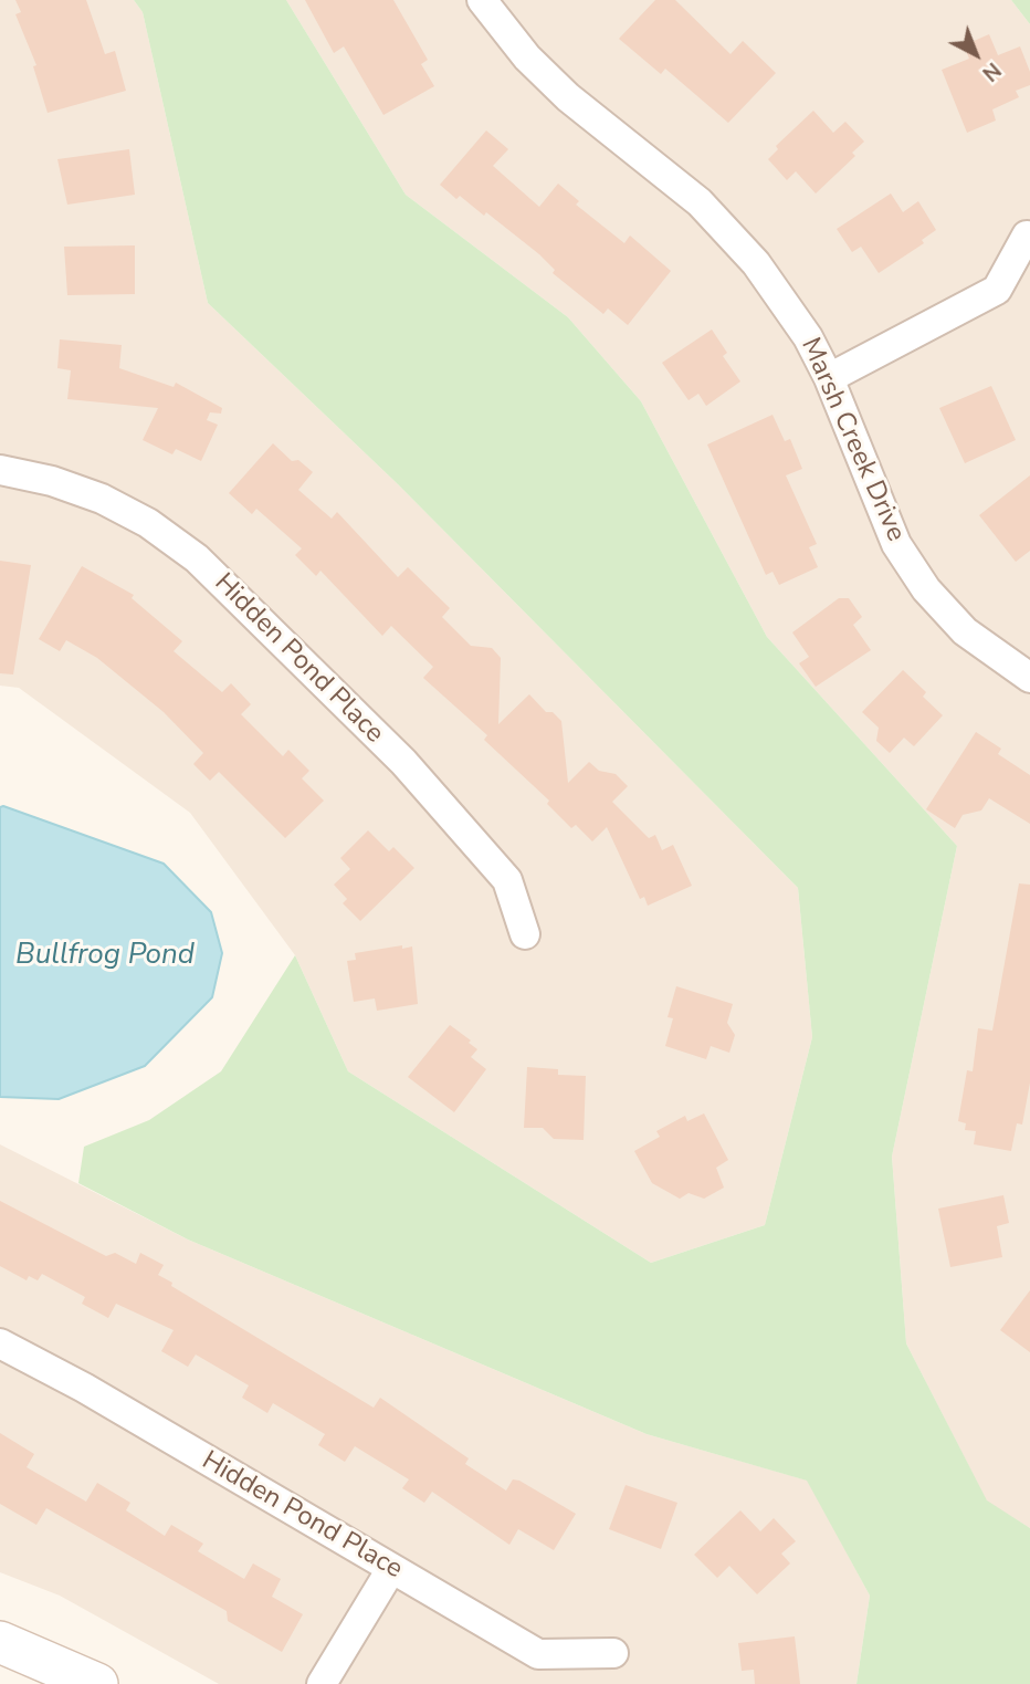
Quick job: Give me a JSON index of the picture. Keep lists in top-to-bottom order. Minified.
{"streets":{"street":["Marsh Creek Drive","Hidden Pond Place"]},"water":["Bullfrog Pond"],"north":"bottom right"}
